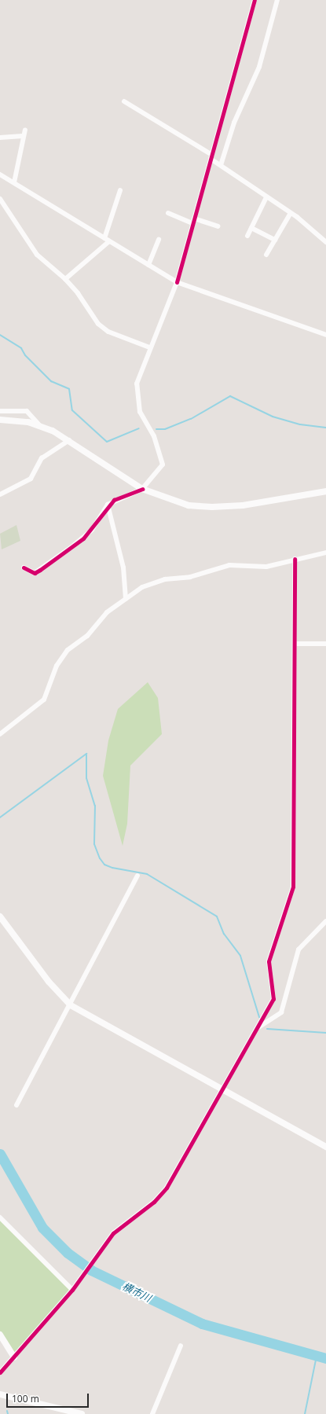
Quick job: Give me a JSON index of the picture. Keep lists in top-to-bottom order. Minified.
{"water":["横市川"],"scale_bar":"100 m"}
